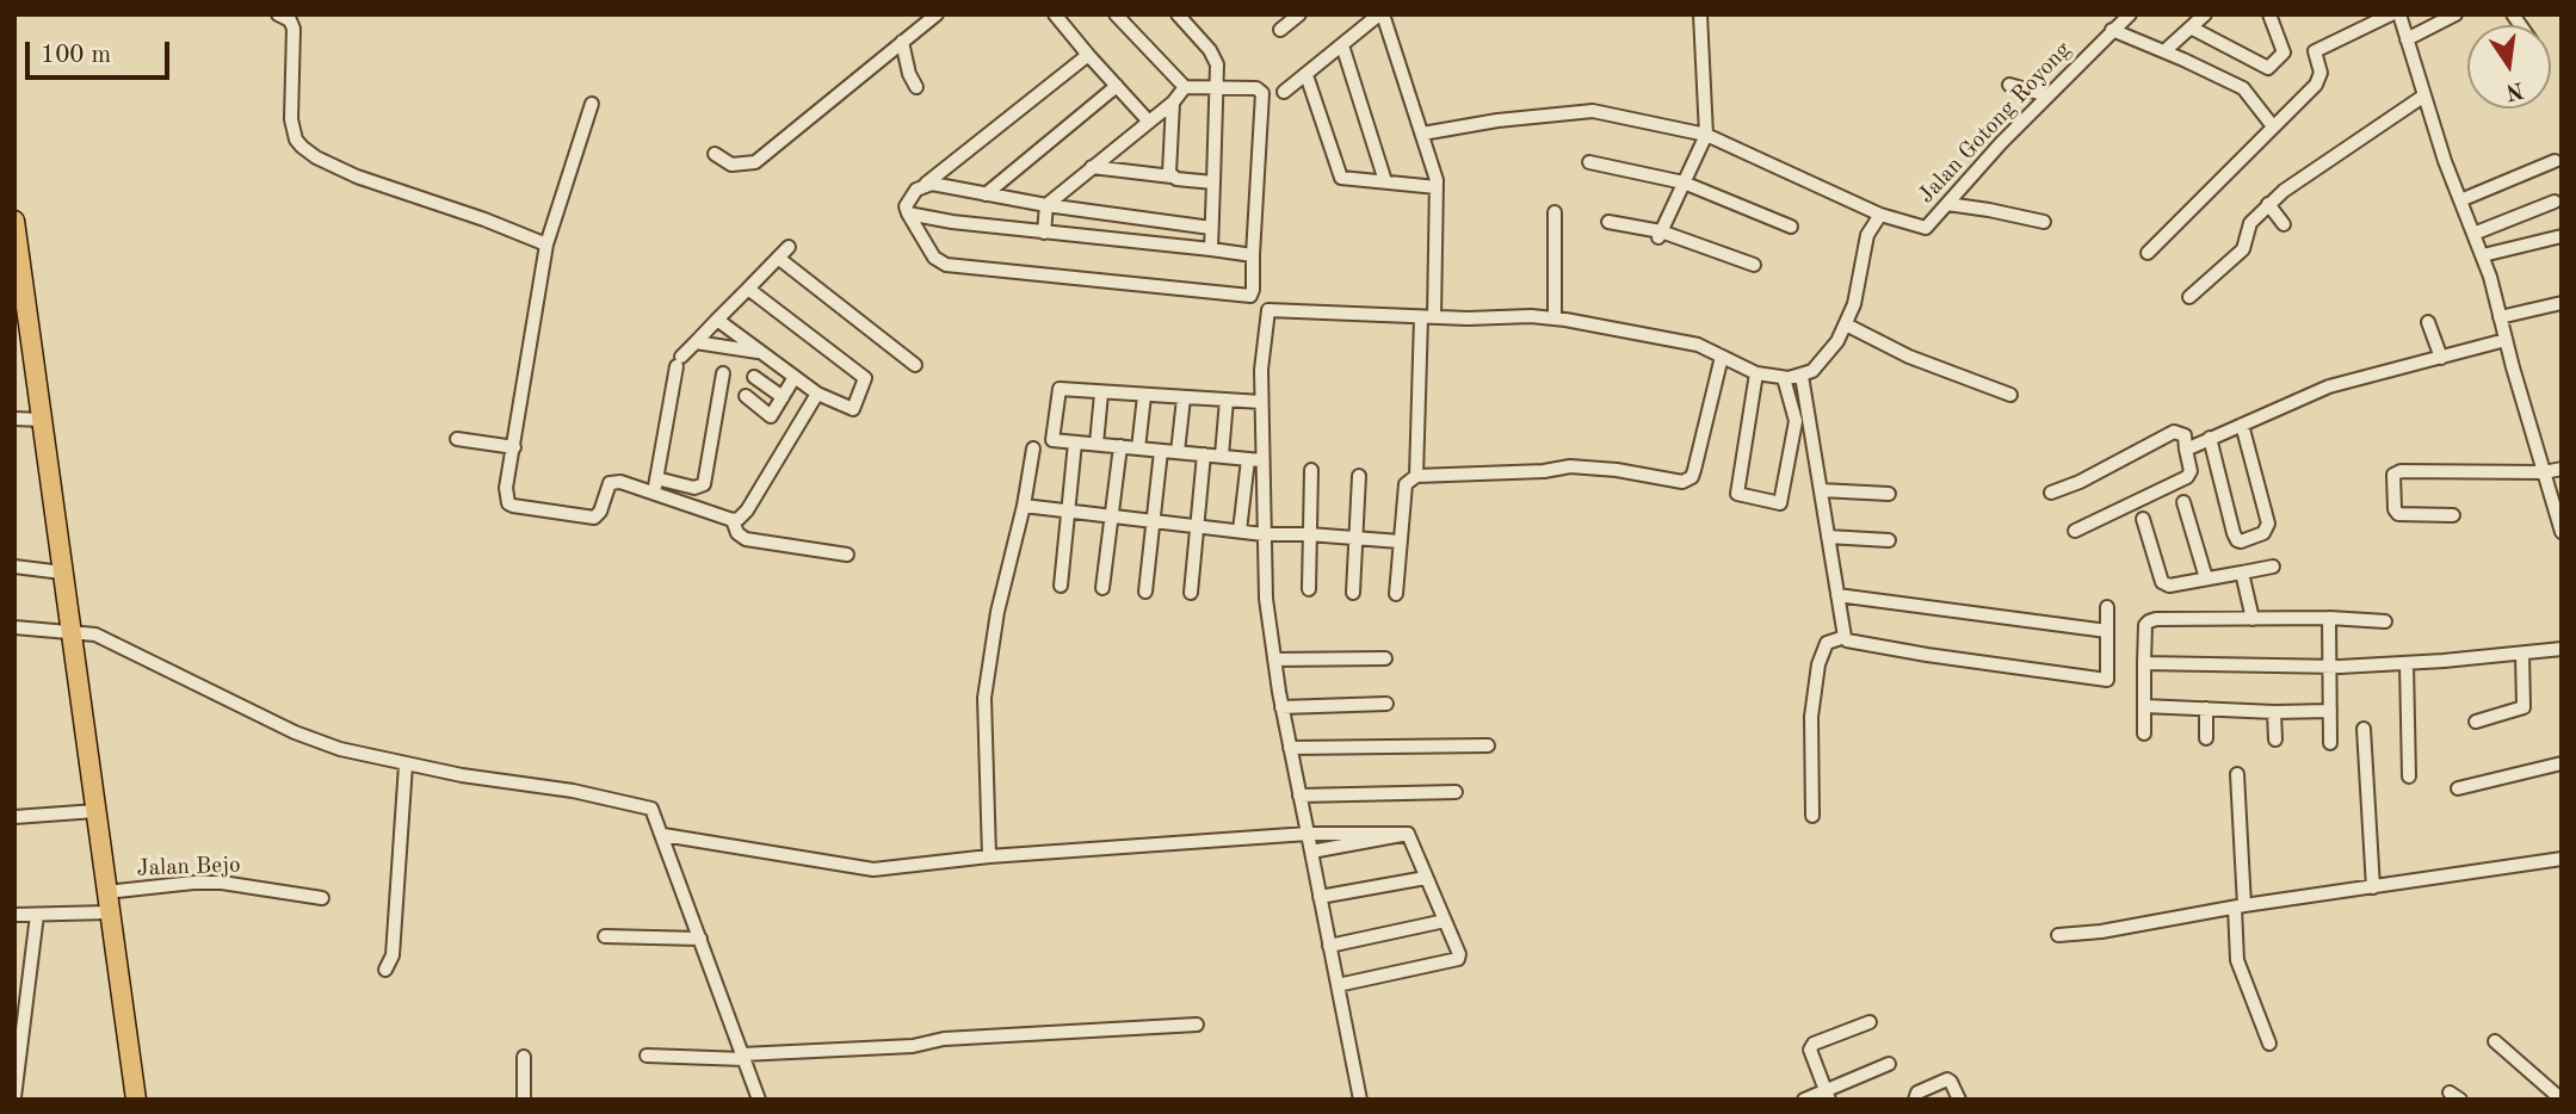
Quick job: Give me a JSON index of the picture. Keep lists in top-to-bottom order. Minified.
{"streets":{"street":["Jalan Gotong Royong","Jalan Bejo"]},"scale_bar":"100 m","north":"bottom"}
